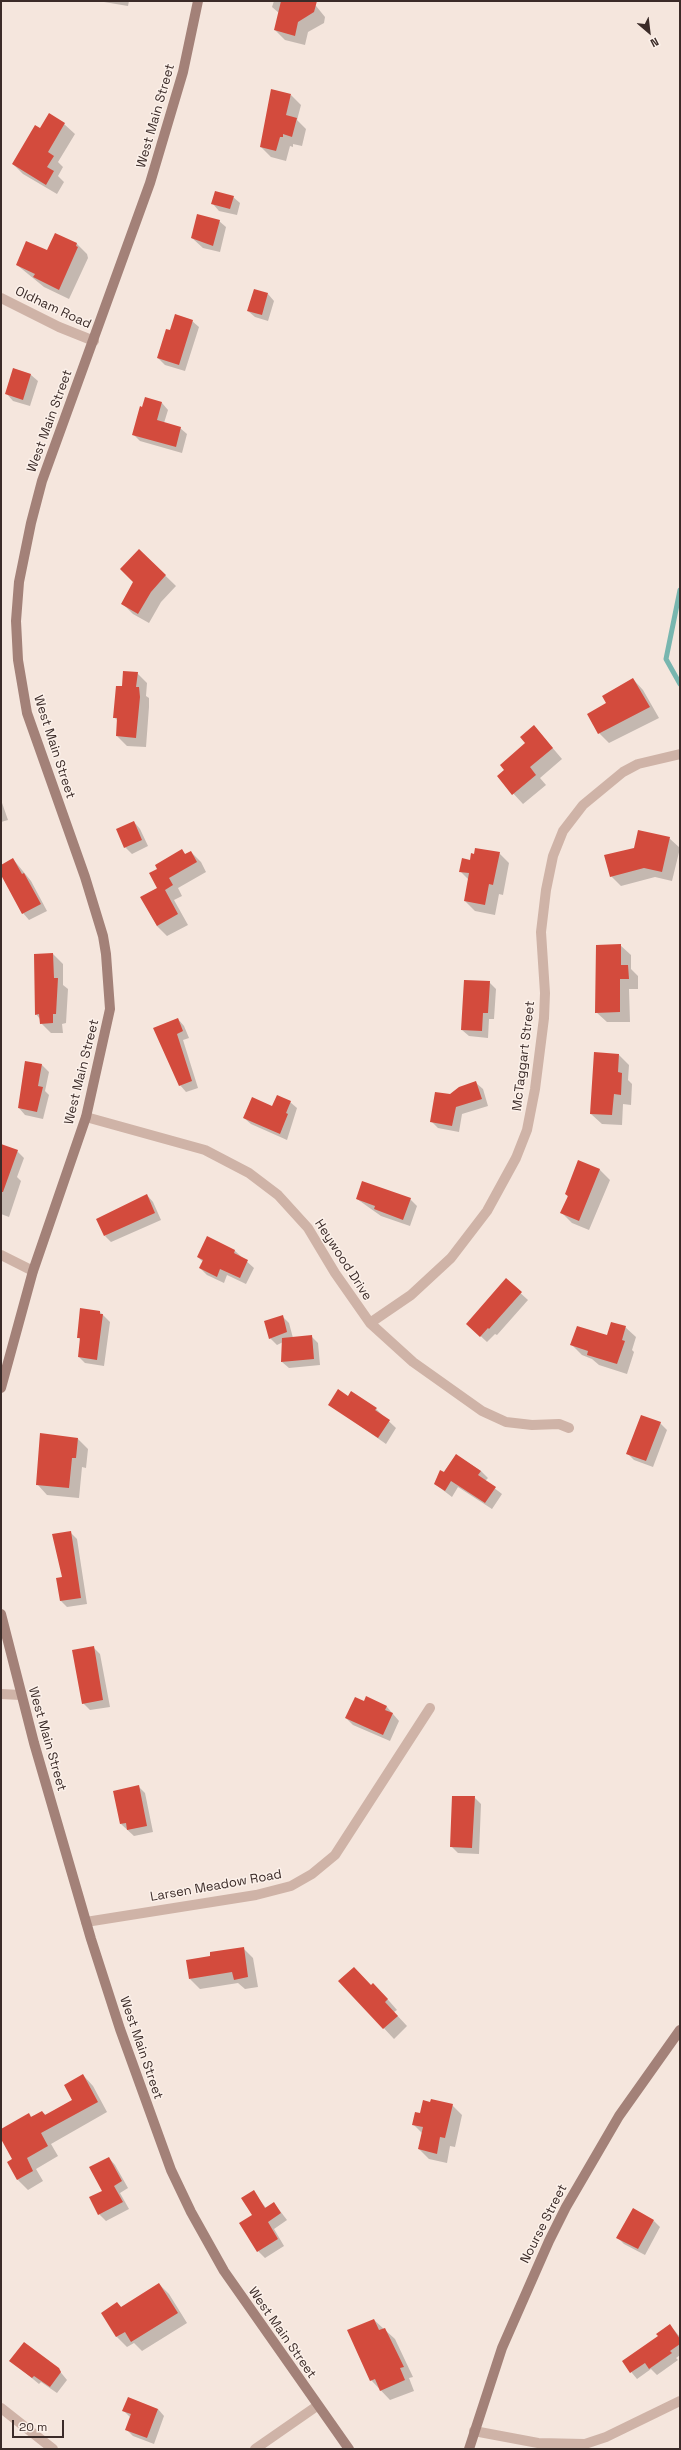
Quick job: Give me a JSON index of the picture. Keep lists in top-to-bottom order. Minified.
{"streets":{"street":["West Main Street","Oldham Road","McTaggart Street","Heywood Drive","Larsen Meadow Road","Nourse Street"]},"crossings":[["West Main Street","Oldham Road"],["West Main Street","Heywood Drive"],["West Main Street","Larsen Meadow Road"],["McTaggart Street","Heywood Drive"]],"scale_bar":"20 m","north":"bottom right"}
